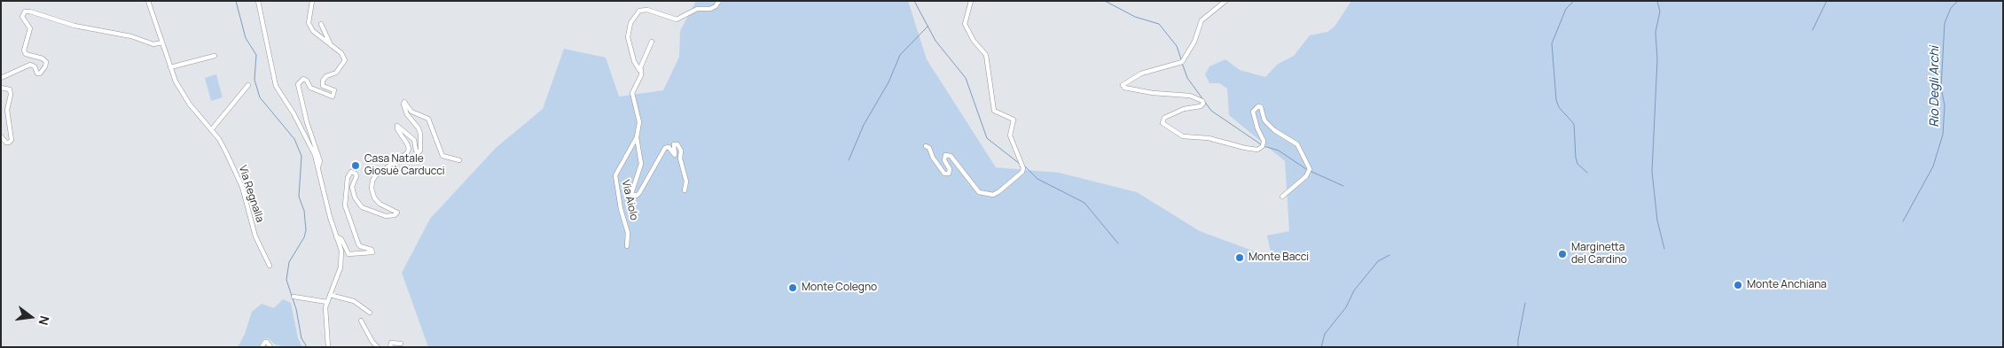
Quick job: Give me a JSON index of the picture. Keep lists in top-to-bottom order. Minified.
{"streets":{"street":["Via Regnalla","Via Aiolo"]},"water":["Rio Degli Archi"],"places":["Casa Natale Giosuè Carducci","Marginetta del Cardino","Monte Bacci","Monte Anchiana","Monte Colegno"],"north":"right"}
